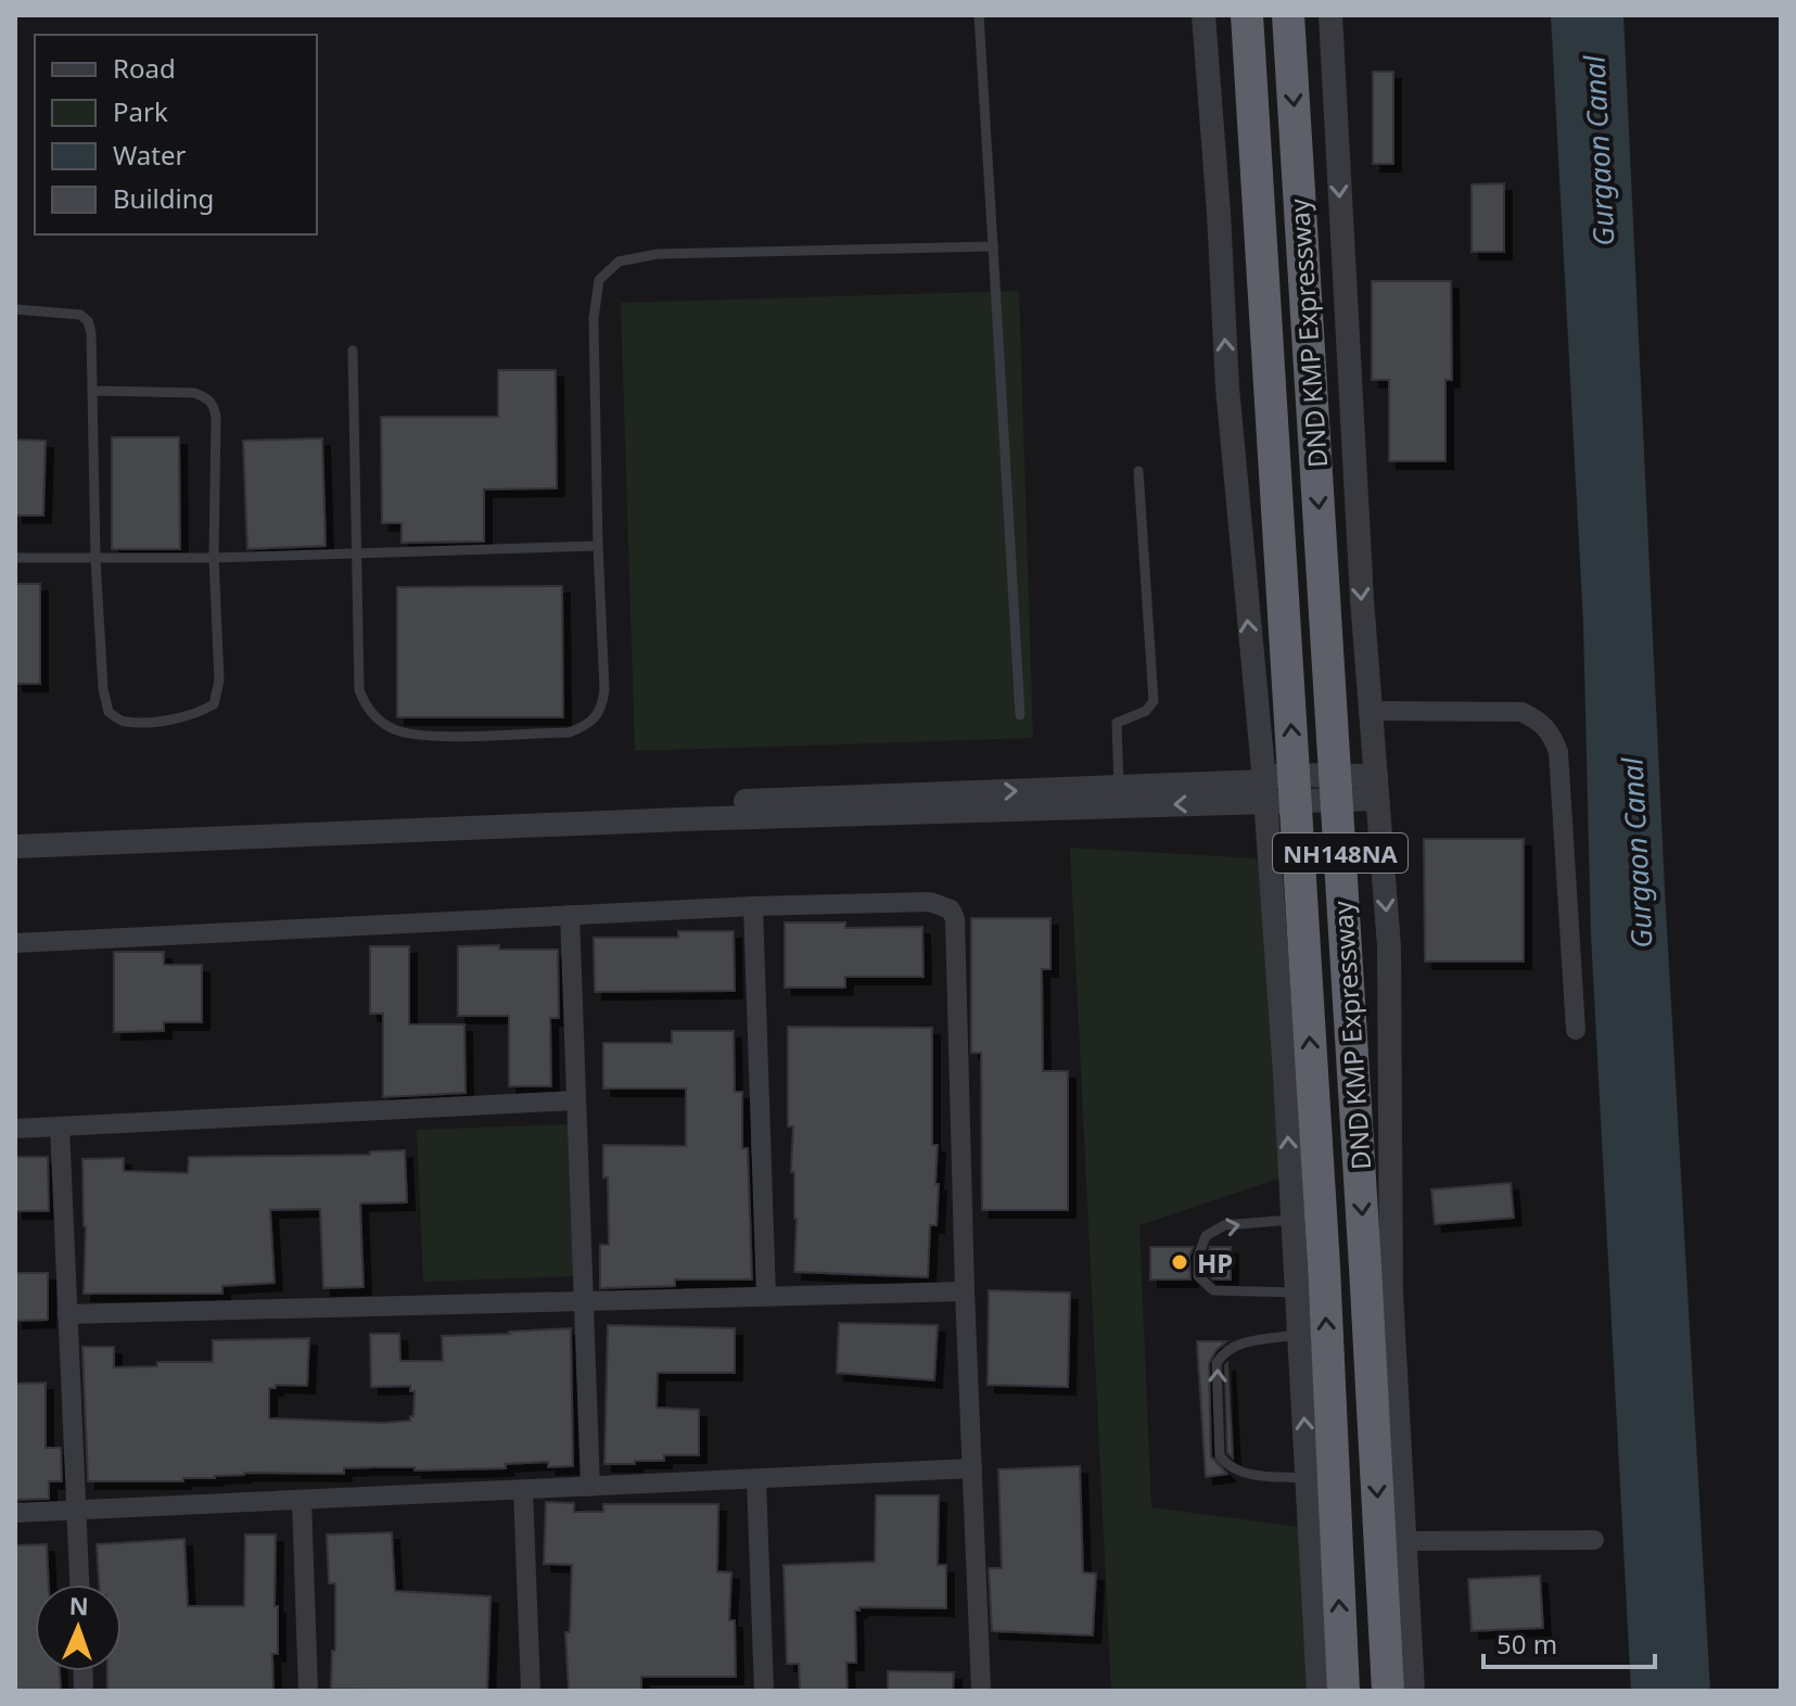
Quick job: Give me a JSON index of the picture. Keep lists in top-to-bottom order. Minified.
{"streets":{"highway":["DND KMP Expressway","NH148NA"]},"water":["Gurgaon Canal"],"places":["HP"],"legend":["Road","Park","Water","Building"],"scale_bar":"50 m","north":"top"}
